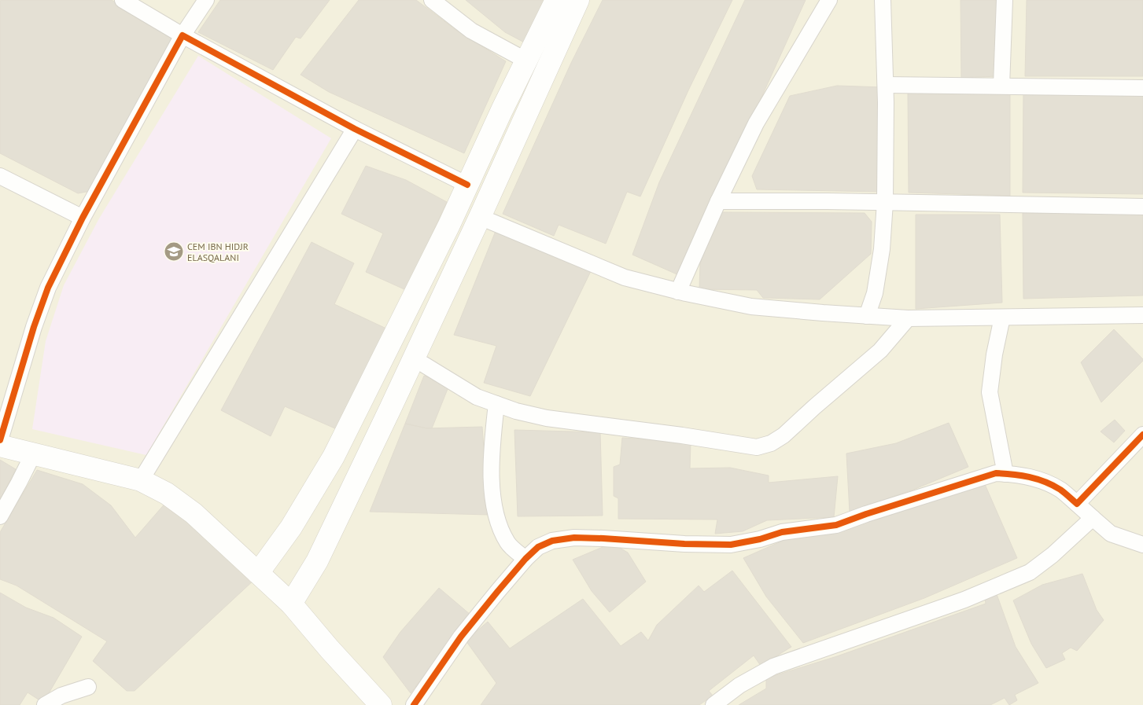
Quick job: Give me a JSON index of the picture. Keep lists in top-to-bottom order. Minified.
{"places":{"school or university":["CEM IBN HIDJR ELASQALANI"]}}
